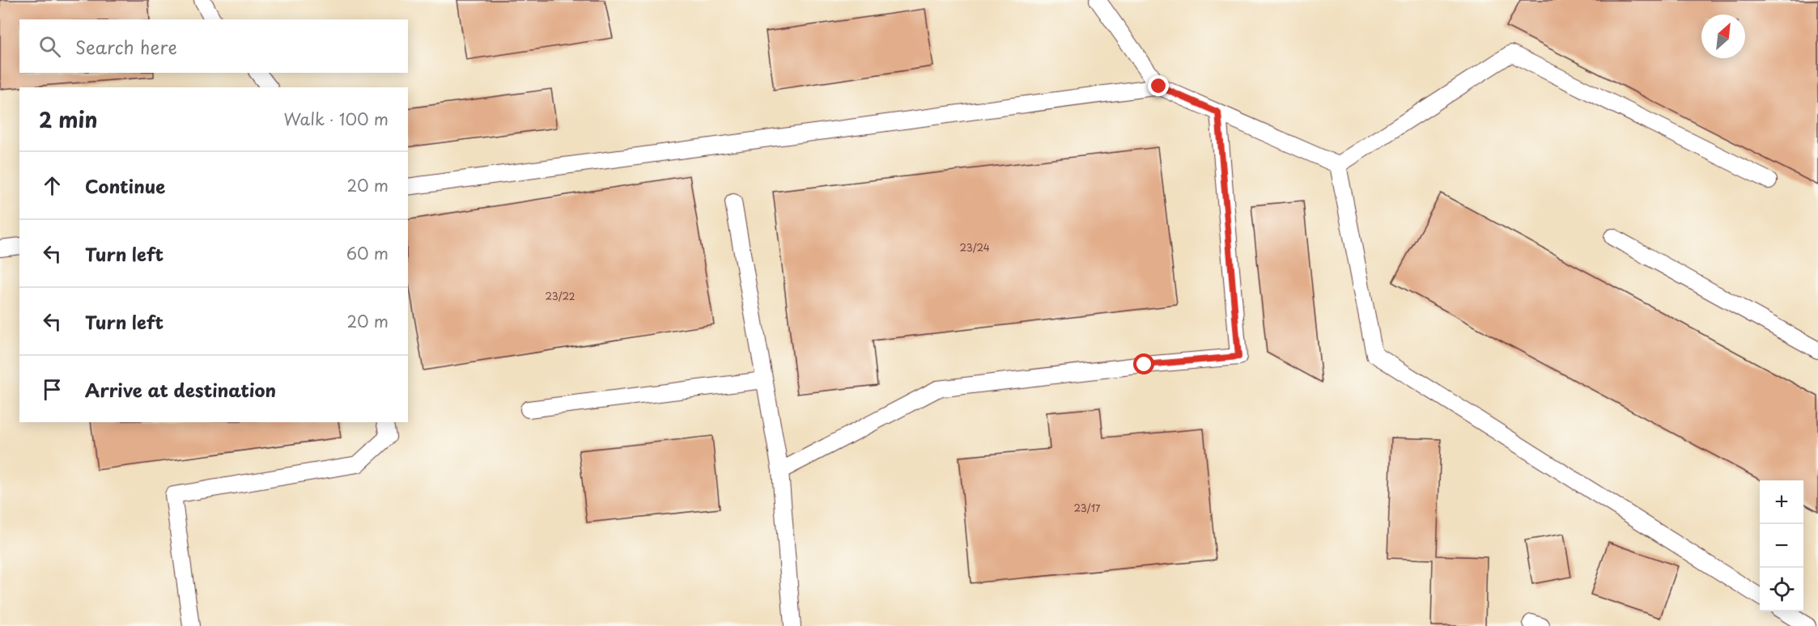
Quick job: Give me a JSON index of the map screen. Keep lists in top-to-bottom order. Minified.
{"house_numbers":["23/24","23/22","23/17"],"north":"top right","page":{"search":"Search here","heading":["2 min","Walk · 100 m"],"list":[["Continue","20 m"],["Turn left","60 m"],["Turn left","20 m"],"Arrive at destination"],"map_buttons":["+","−"]}}
